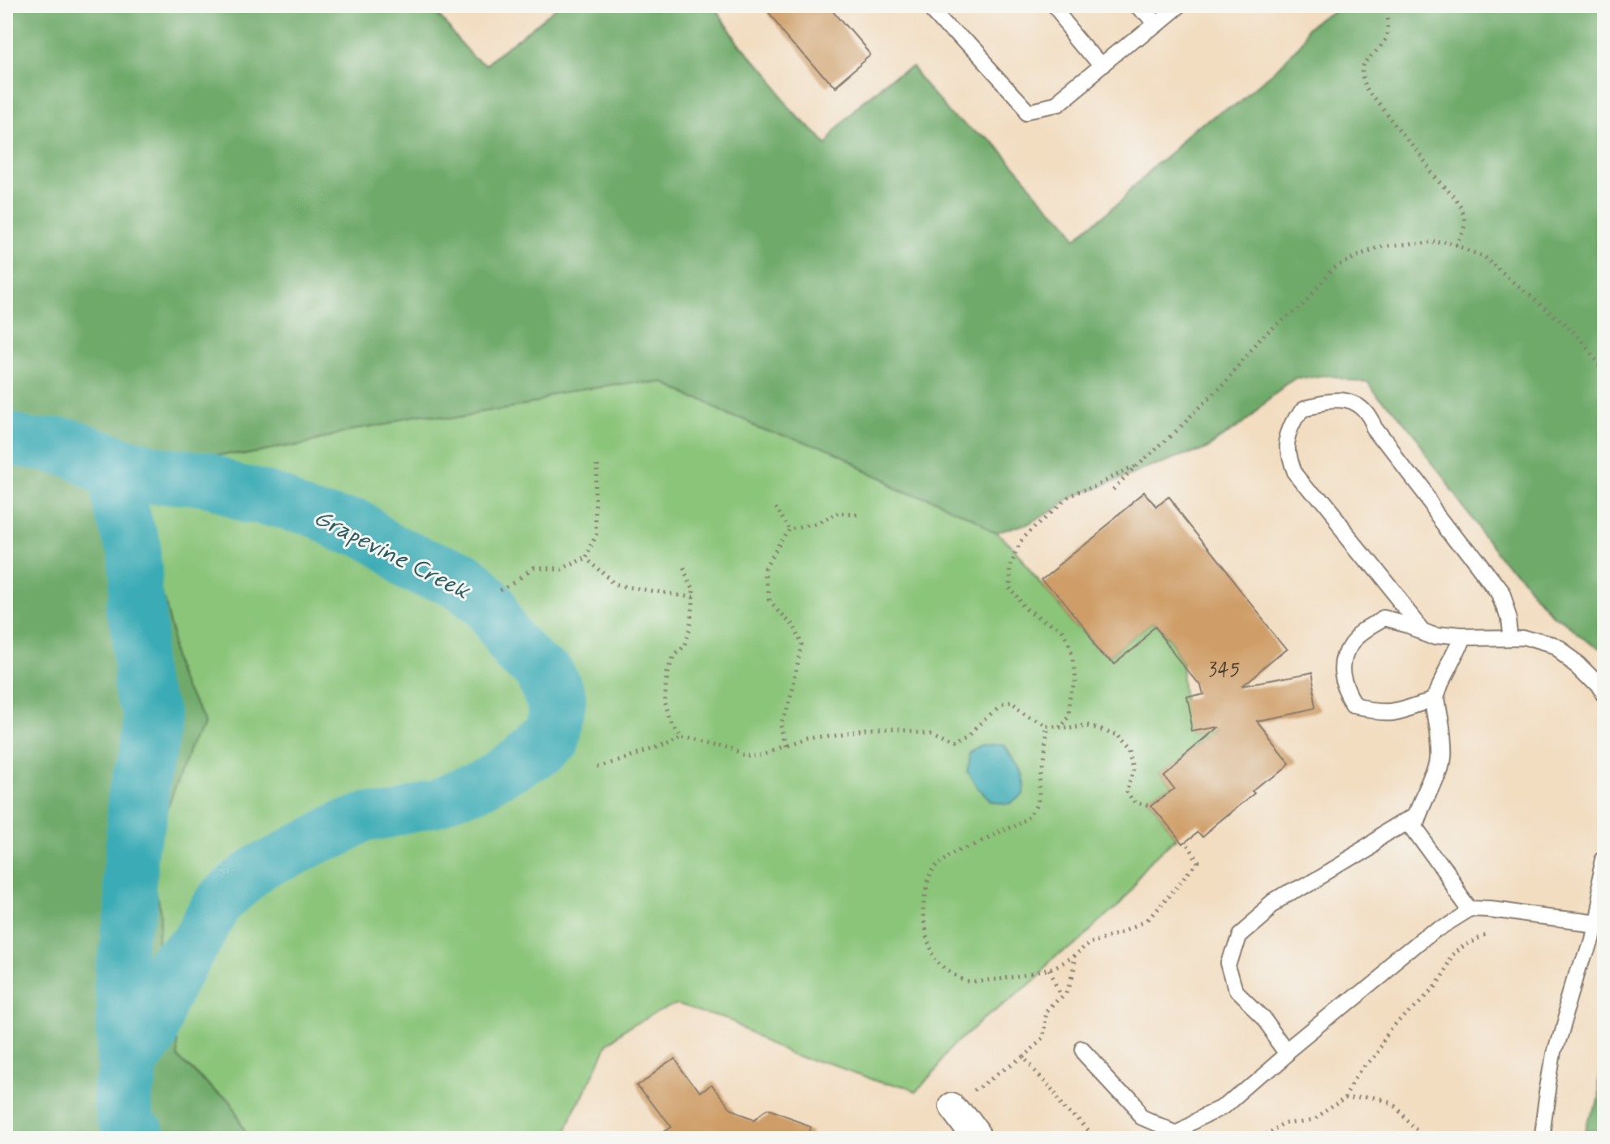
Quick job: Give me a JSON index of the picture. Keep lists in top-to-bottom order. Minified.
{"water":["Grapevine Creek"],"house_numbers":["345"]}
